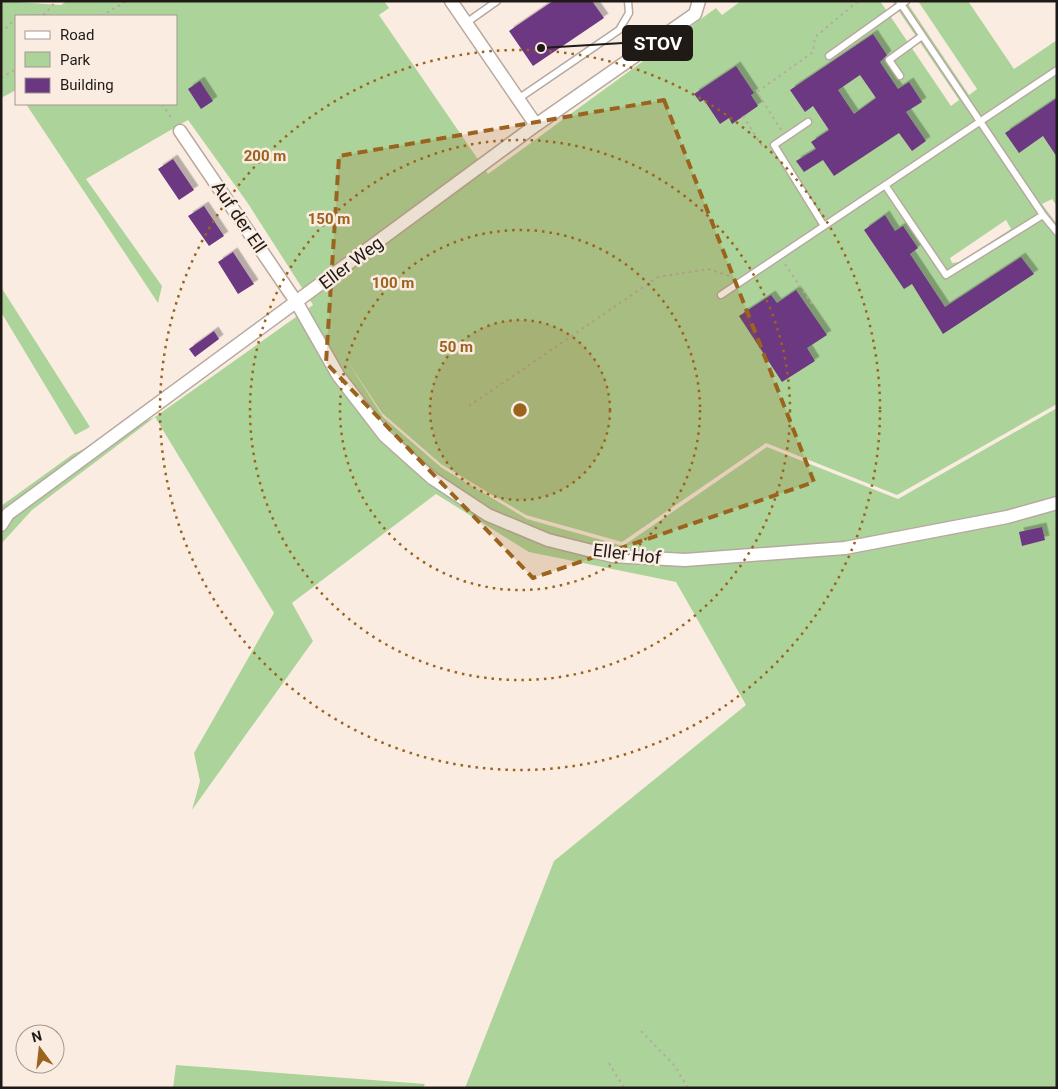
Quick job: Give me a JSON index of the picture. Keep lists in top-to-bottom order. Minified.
{"streets":{"street":["Auf der Ell","Eller Weg","Eller Hof"]},"crossings":[["Auf der Ell","Eller Weg"],["Auf der Ell","Eller Hof"],["Eller Weg","Eller Hof"]],"places":["STOV"],"legend":["Road","Park","Building"],"north":"top","rings":["200 m","150 m","100 m","50 m"]}
